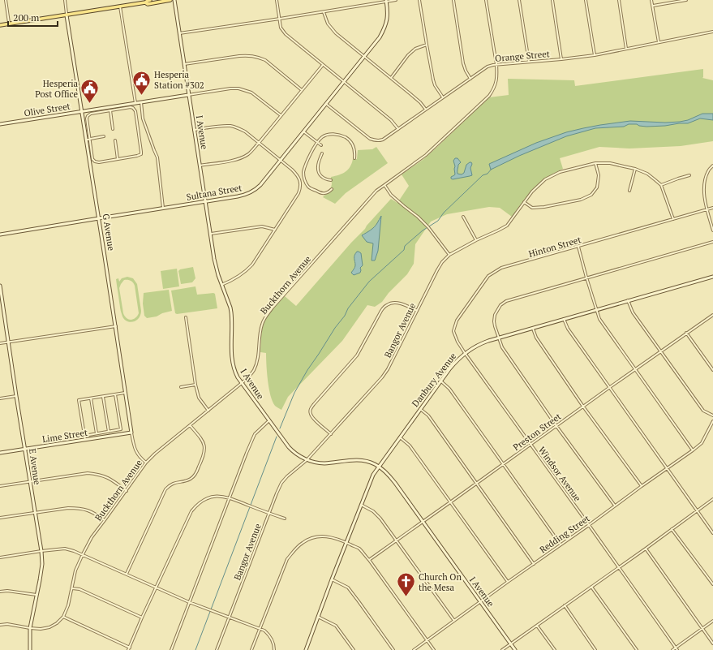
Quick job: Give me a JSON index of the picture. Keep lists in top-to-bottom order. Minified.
{"streets":{"street":["Orange Street","Olive Street","I Avenue","Sultana Street","G Avenue","Hinton Street","Buckthorn Avenue","Bangor Avenue","Danbury Avenue","Preston Street","Lime Street","E Avenue","Windsor Avenue","Redding Street"]},"crossings":[["Orange Street","Sultana Street"],["Orange Street","Buckthorn Avenue"],["Olive Street","I Avenue"],["Olive Street","G Avenue"],["I Avenue","Sultana Street"],["I Avenue","Buckthorn Avenue"],["I Avenue","Bangor Avenue"],["I Avenue","Danbury Avenue"],["I Avenue","Preston Street"],["I Avenue","Redding Street"],["Sultana Street","G Avenue"],["G Avenue","Buckthorn Avenue"],["G Avenue","Lime Street"],["Hinton Street","Danbury Avenue"],["Hinton Street","Windsor Avenue"],["Danbury Avenue","Windsor Avenue"],["Preston Street","Windsor Avenue"],["Lime Street","E Avenue"],["Windsor Avenue","Redding Street"]],"places":{"public building":["Hesperia Station #302","Hesperia Post Office"],"church":["Church On the Mesa"]},"scale_bar":"200 m"}
